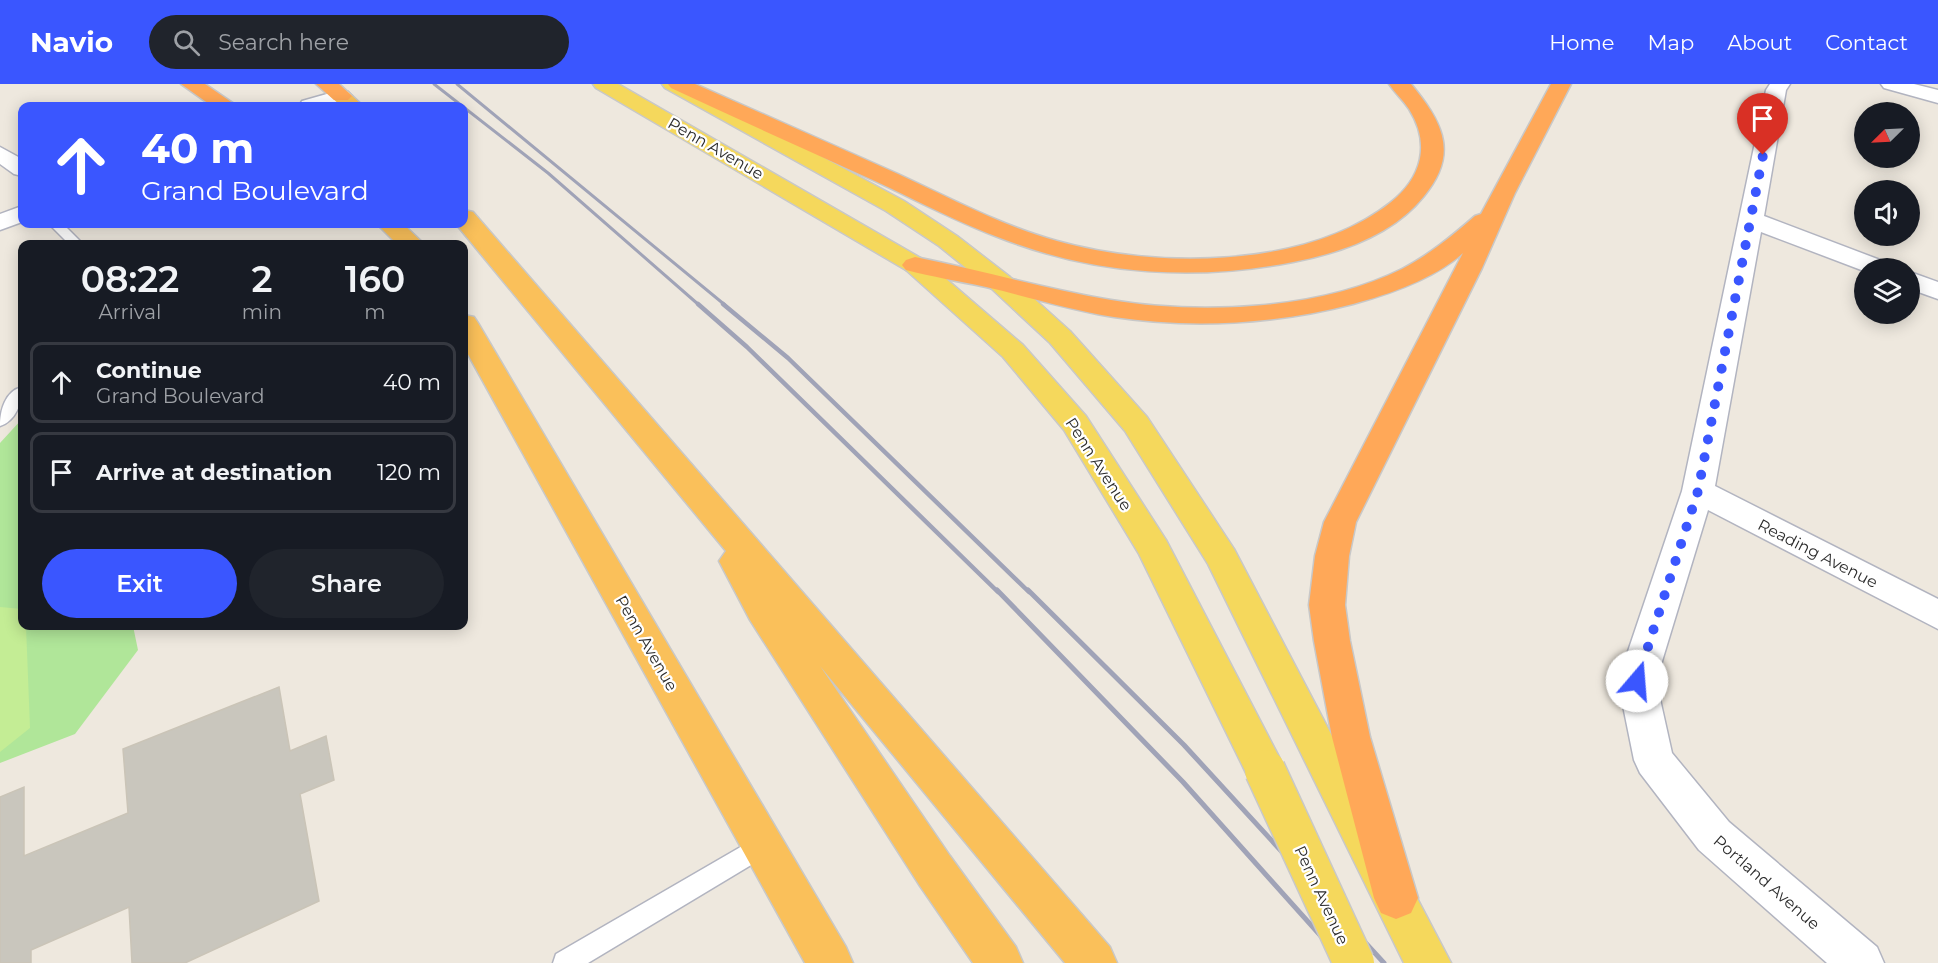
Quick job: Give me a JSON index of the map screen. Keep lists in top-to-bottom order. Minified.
{"streets":{"highway":["Penn Avenue"],"street":["Reading Avenue","Portland Avenue"]},"crossings":[["Reading Avenue","Portland Avenue"]],"north":"bottom left","page":{"header":"Navio","search":"Search here","nav":["Home","Map","About","Contact"],"turn":["40 m","Grand Boulevard"],"eta":["08:22","Arrival","2","min","160","m"],"list":[{"name":"Continue","note":"Grand Boulevard","value":"40 m"},{"name":"Arrive at destination","value":"120 m"}],"buttons":["Exit","Share"]}}
